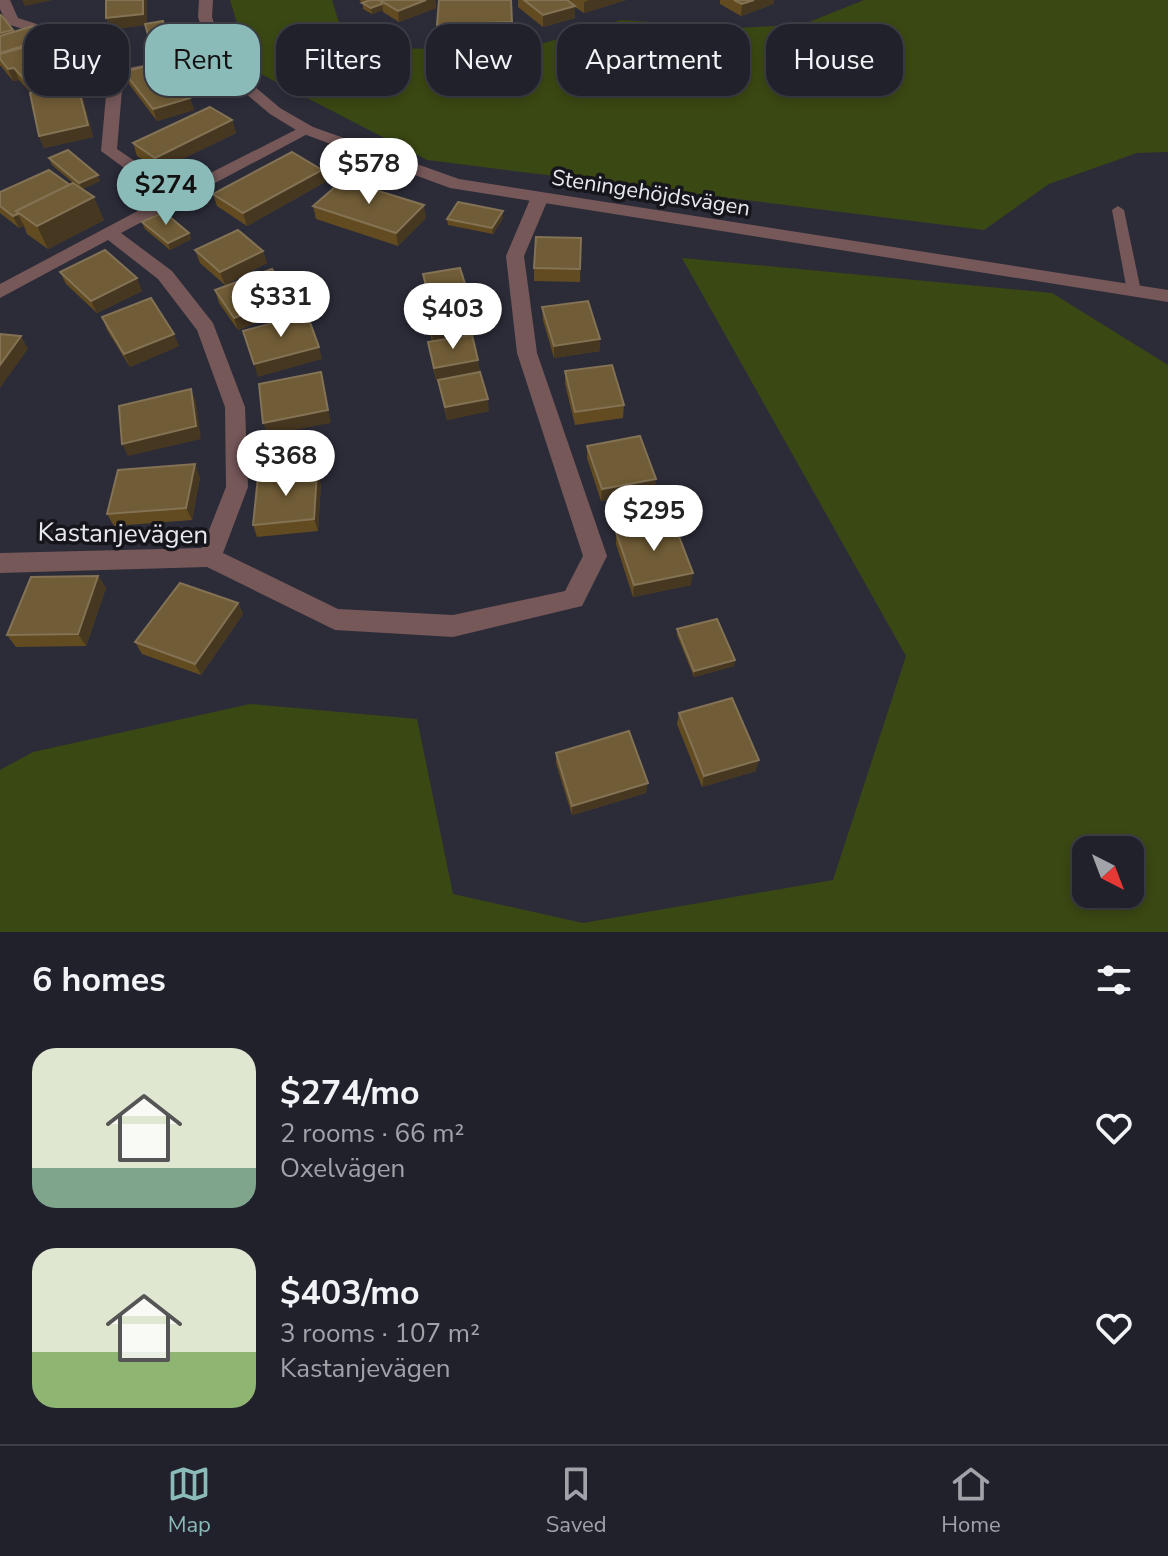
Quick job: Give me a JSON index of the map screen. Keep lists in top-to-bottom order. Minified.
{"streets":{"street":["Steningehöjdsvägen","Kastanjevägen"]},"crossings":[["Steningehöjdsvägen","Kastanjevägen"]],"north":"bottom right","page":{"chip":["Buy","Rent","Filters","New","Apartment","House"],"price":["$578","$274","$331","$403","$368","$295"],"heading":"6 homes","list":[{"name":"$274/mo","note":"2 rooms · 66 m² · Oxelvägen"},{"name":"$403/mo","note":"3 rooms · 107 m² · Kastanjevägen"}],"tabs":["Map","Saved","Home"]}}
